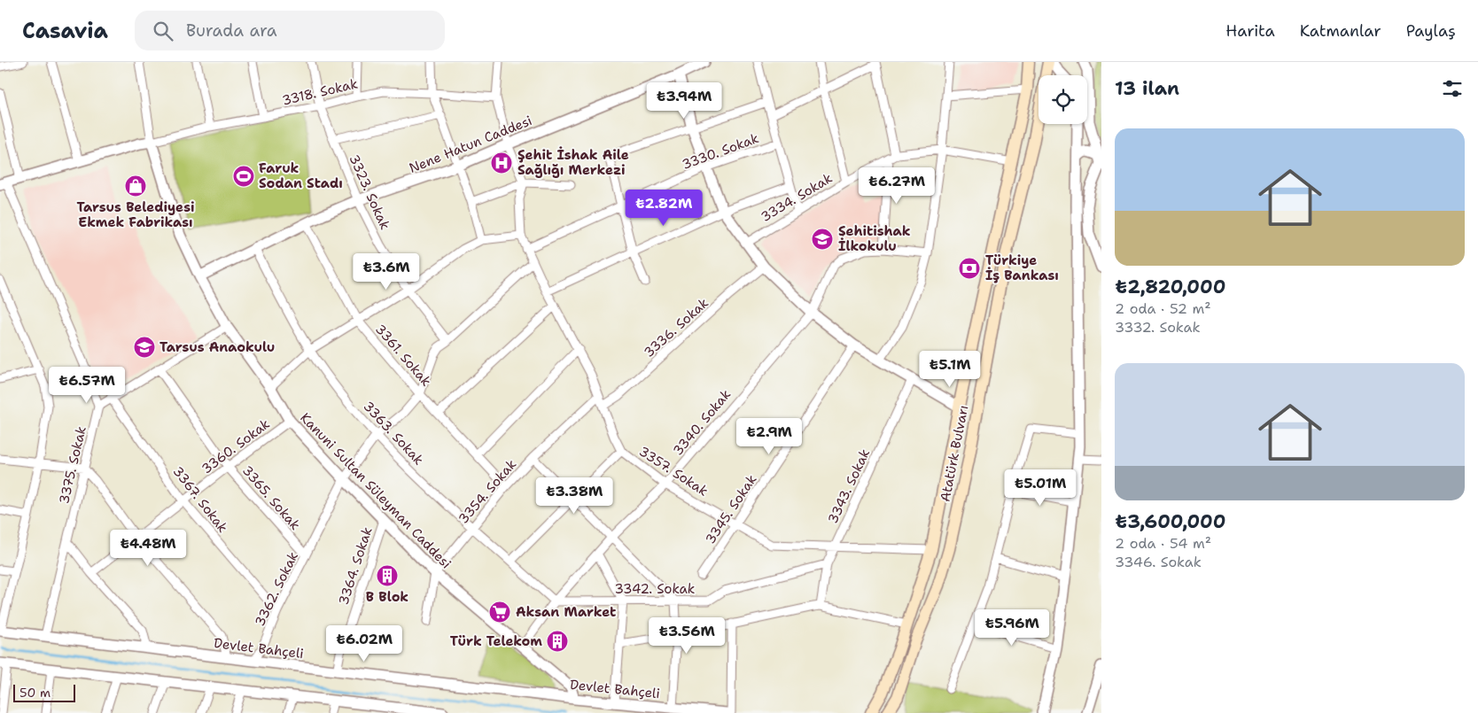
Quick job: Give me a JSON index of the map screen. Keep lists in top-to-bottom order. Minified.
{"streets":{"main road":["Atatürk Bulvarı"],"street":["3318. Sokak","Nene Hatun Caddesi","3330. Sokak","3323. Sokak","3334. Sokak","3336. Sokak","3361. Sokak","3340. Sokak","3363. Sokak","3360. Sokak","3375. Sokak","3357. Sokak","3343. Sokak","Kanuni Sultan Süleyman Caddesi","3354. Sokak","3365. Sokak","3367. Sokak","3345. Sokak","3364. Sokak","3362. Sokak","3342. Sokak","Devlet Bahçeli"]},"crossings":[["3318. Sokak","3323. Sokak"],["3318. Sokak","Kanuni Sultan Süleyman Caddesi"],["Nene Hatun Caddesi","3323. Sokak"],["Nene Hatun Caddesi","3361. Sokak"],["Nene Hatun Caddesi","3363. Sokak"],["Nene Hatun Caddesi","Kanuni Sultan Süleyman Caddesi"],["3330. Sokak","3357. Sokak"],["3334. Sokak","Atatürk Bulvarı"],["3336. Sokak","3357. Sokak"],["3361. Sokak","3354. Sokak"],["3361. Sokak","3362. Sokak"],["3340. Sokak","3363. Sokak"],["3340. Sokak","3357. Sokak"],["3340. Sokak","Kanuni Sultan Süleyman Caddesi"],["3340. Sokak","3342. Sokak"],["3363. Sokak","3354. Sokak"],["3363. Sokak","3362. Sokak"],["3363. Sokak","3342. Sokak"],["3360. Sokak","Kanuni Sultan Süleyman Caddesi"],["3360. Sokak","3365. Sokak"],["3360. Sokak","3367. Sokak"],["Atatürk Bulvarı","3357. Sokak"],["3375. Sokak","Devlet Bahçeli"],["3357. Sokak","3343. Sokak"],["3357. Sokak","3354. Sokak"],["3357. Sokak","3345. Sokak"],["3343. Sokak","3342. Sokak"],["Kanuni Sultan Süleyman Caddesi","3354. Sokak"],["Kanuni Sultan Süleyman Caddesi","3364. Sokak"],["Kanuni Sultan Süleyman Caddesi","3362. Sokak"],["Kanuni Sultan Süleyman Caddesi","Devlet Bahçeli"],["3365. Sokak","3362. Sokak"],["3367. Sokak","3362. Sokak"],["3364. Sokak","Devlet Bahçeli"],["3362. Sokak","Devlet Bahçeli"]],"places":{"hospital":["Şehit İshak Aile Sağlığı Merkezi"],"sports":["Faruk Sodan Stadı"],"shop":["Tarsus Belediyesi Ekmek Fabrikası"],"school or university":["Şehitishak İlkokulu","Tarsus Anaokulu"],"bank":["Türkiye İş Bankası"],"building":["B Blok","Türk Telekom"],"supermarket":["Aksan Market"]},"scale_bar":"50 m","page":{"header":"Casavia","search":"Burada ara","nav":["Harita","Katmanlar","Paylaş"],"heading":"13 ilan","price":["₺3.94M","₺6.27M","₺2.82M","₺3.6M","₺5.1M","₺6.57M","₺2.9M","₺5.01M","₺3.38M","₺4.48M","₺5.96M","₺3.56M","₺6.02M"],"list":[{"name":"₺2,820,000","note":"2 oda · 52 m² · 3332. Sokak"},{"name":"₺3,600,000","note":"2 oda · 54 m² · 3346. Sokak"}],"scale":"50 m"}}
